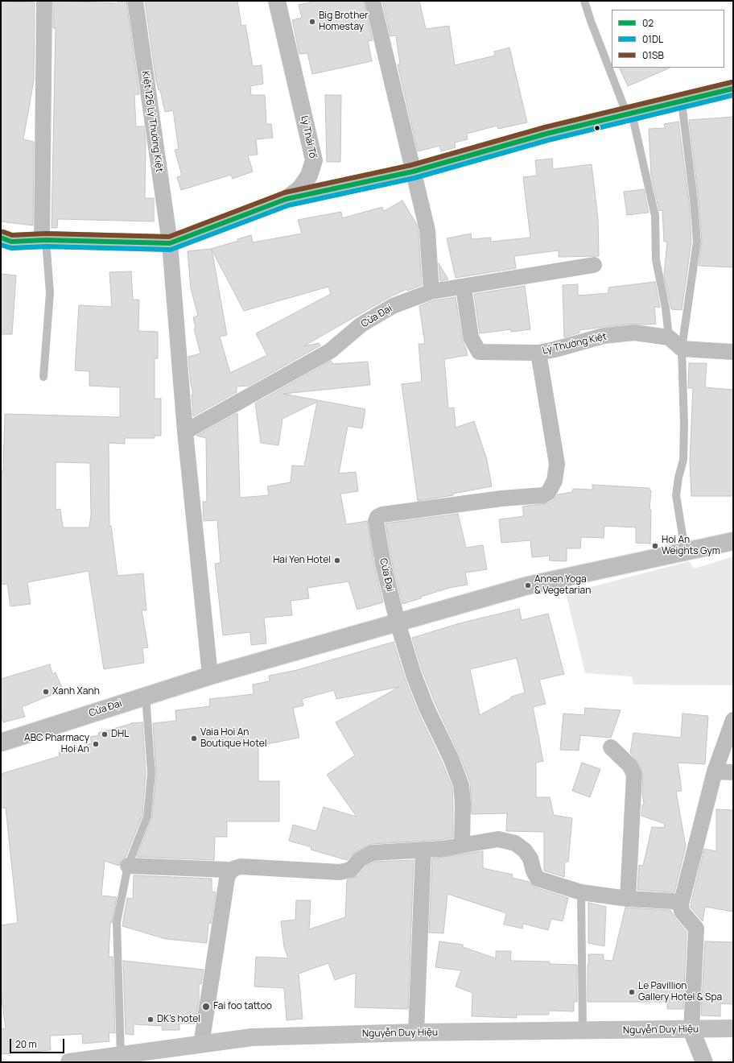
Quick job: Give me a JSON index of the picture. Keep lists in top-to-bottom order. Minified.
{"streets":{"main road":["Nguyễn Duy Hiệu"],"street":["Kiệt 126 Lý Thường Kiệt","Lý Thái Tổ","Cửa Đại","Lý Thường Kiệt"]},"crossings":[["Kiệt 126 Lý Thường Kiệt","Lý Thái Tổ"],["Cửa Đại","Lý Thường Kiệt"]],"places":["Big Brother Homestay","Hoi An Weights Gym","Hai Yen Hotel","Annen Yoga & Vegetarian","Xanh Xanh","DHL","Vaia Hoi An Boutique Hotel","ABC Pharmacy Hoi An","Le Pavillion Gallery Hotel & Spa","Fai foo tattoo","DK's hotel"],"lines":["transit line 01SB","transit line 02","transit line 01DL"],"legend":["02","01DL","01SB"],"scale_bar":"20 m"}
